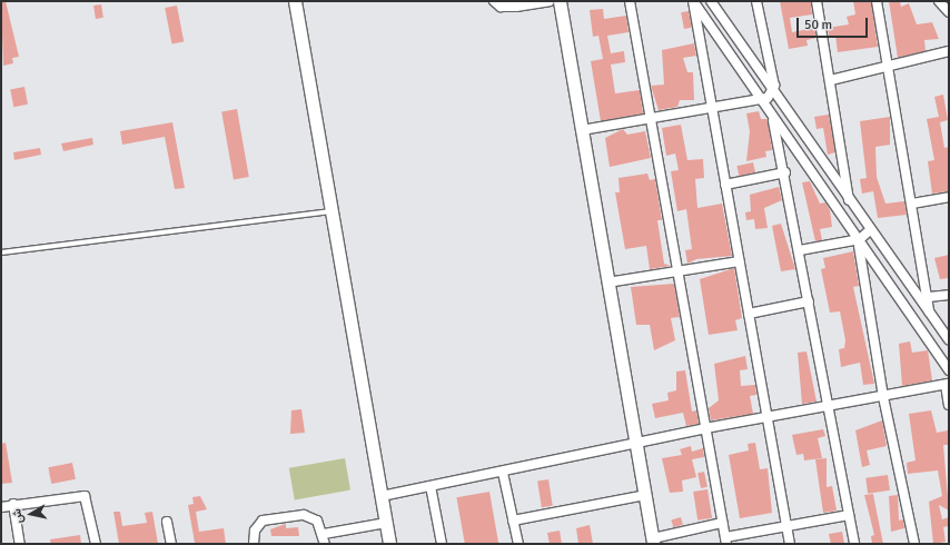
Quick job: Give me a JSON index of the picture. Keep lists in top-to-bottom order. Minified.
{"scale_bar":"50 m","north":"left"}
